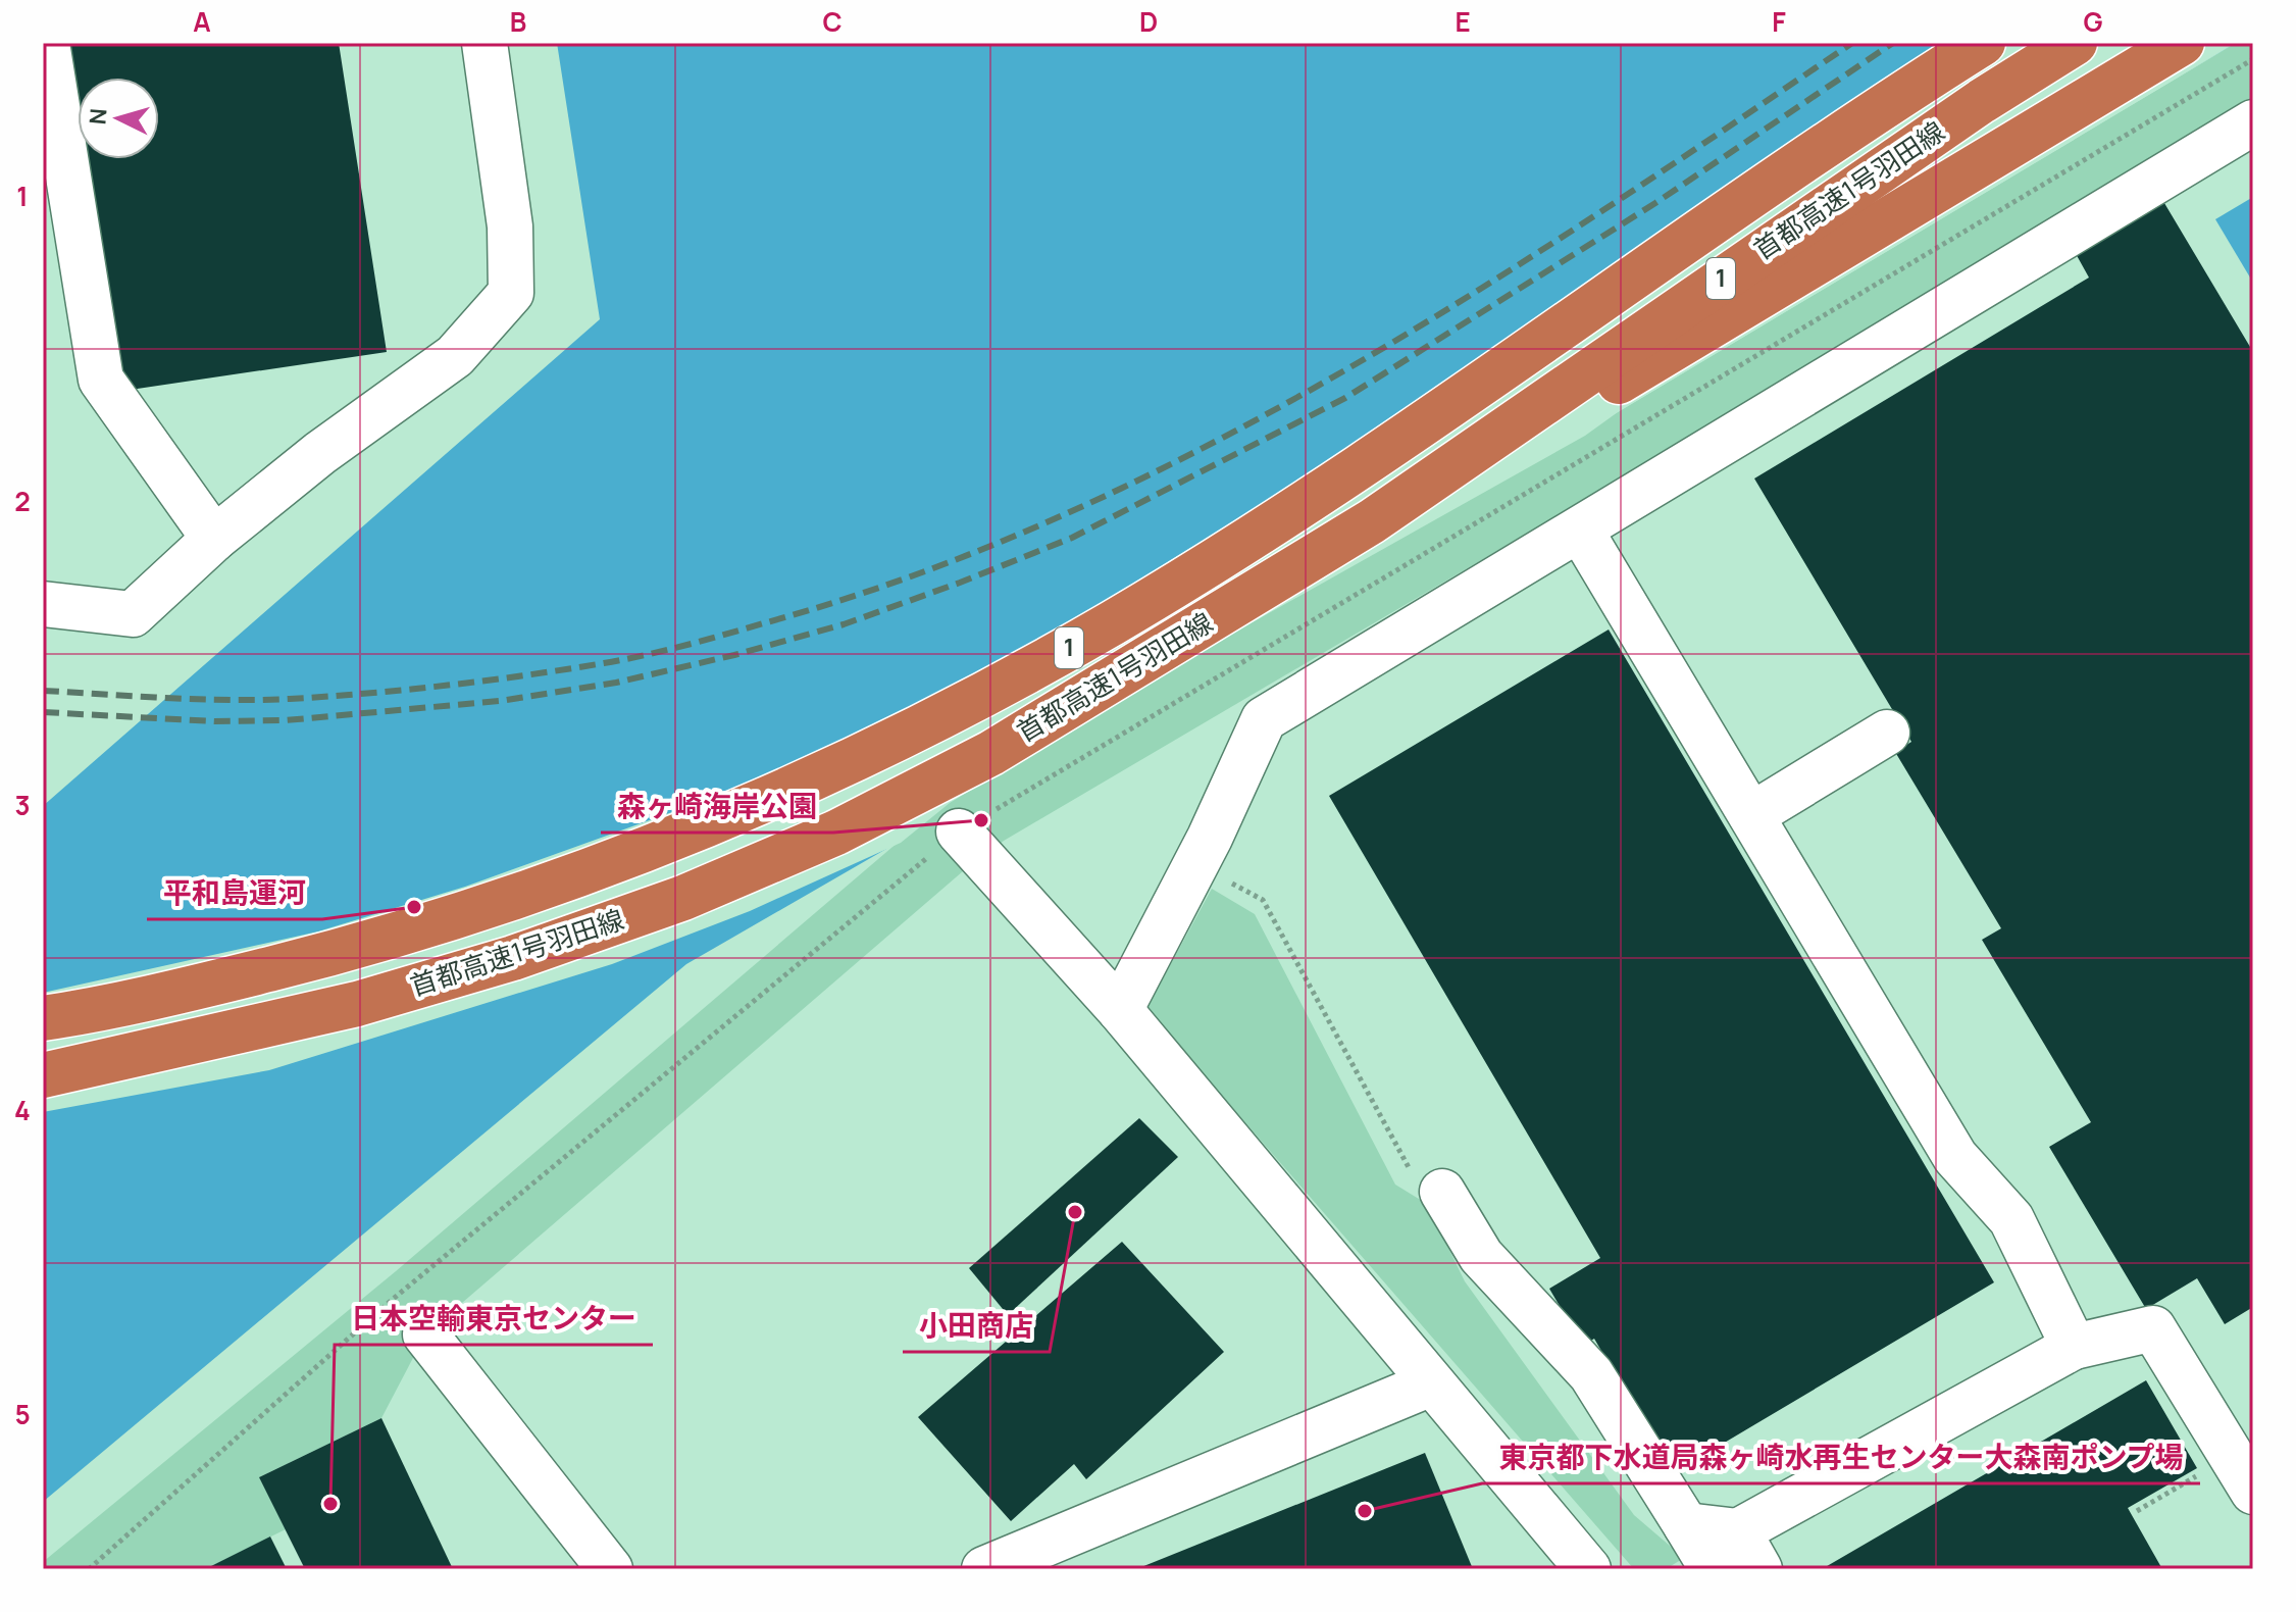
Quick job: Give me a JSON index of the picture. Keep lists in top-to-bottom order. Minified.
{"streets":{"highway":["首都高速1号羽田線","1"]},"places":["森ヶ崎海岸公園","平和島運河","小田商店","日本空輸東京センター","東京都下水道局森ヶ崎水再生センター大森南ポンプ場"],"north":"left","grid":{"columns":["A","B","C","D","E","F","G"],"rows":["1","2","3","4","5"]}}
